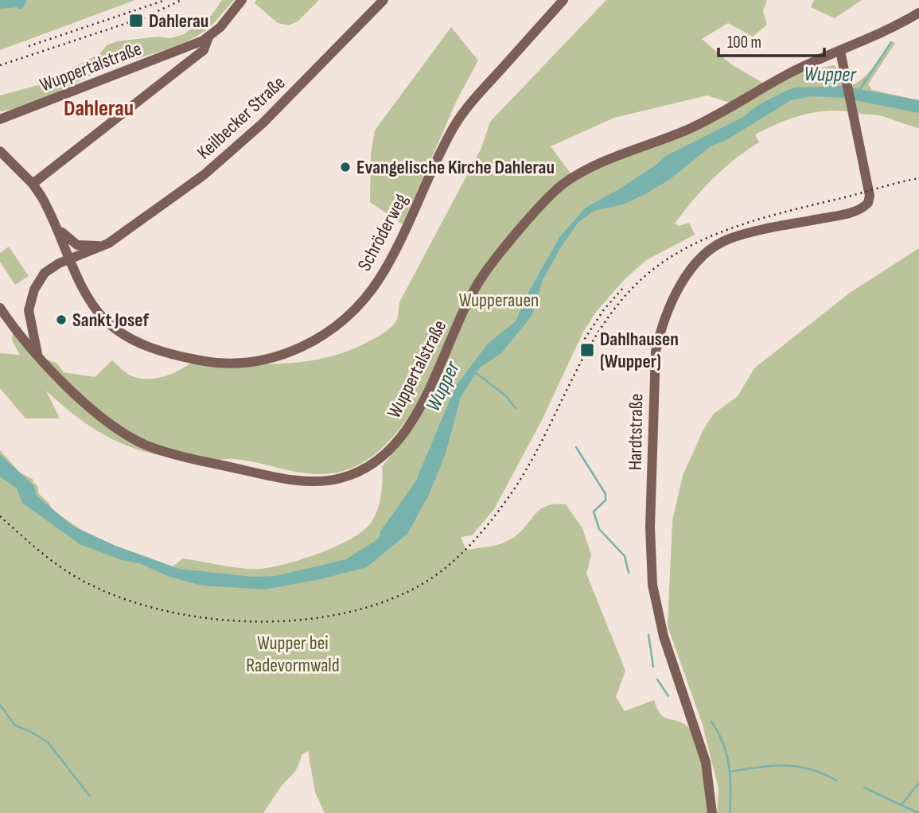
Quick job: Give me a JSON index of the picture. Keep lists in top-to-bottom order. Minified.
{"streets":{"main road":["Wuppertalstraße","Keilbecker Straße","Schröderweg","Hardtstraße"]},"crossings":[["Wuppertalstraße","Keilbecker Straße"],["Wuppertalstraße","Hardtstraße"],["Keilbecker Straße","Schröderweg"]],"districts":["Dahlerau"],"water":["Wupper"],"parks":["Wupperauen","Wupper bei Radevormwald"],"places":{"transit":["Dahlerau","Dahlhausen (Wupper)"],"other":["Evangelische Kirche Dahlerau","Sankt Josef"]},"scale_bar":"100 m"}
